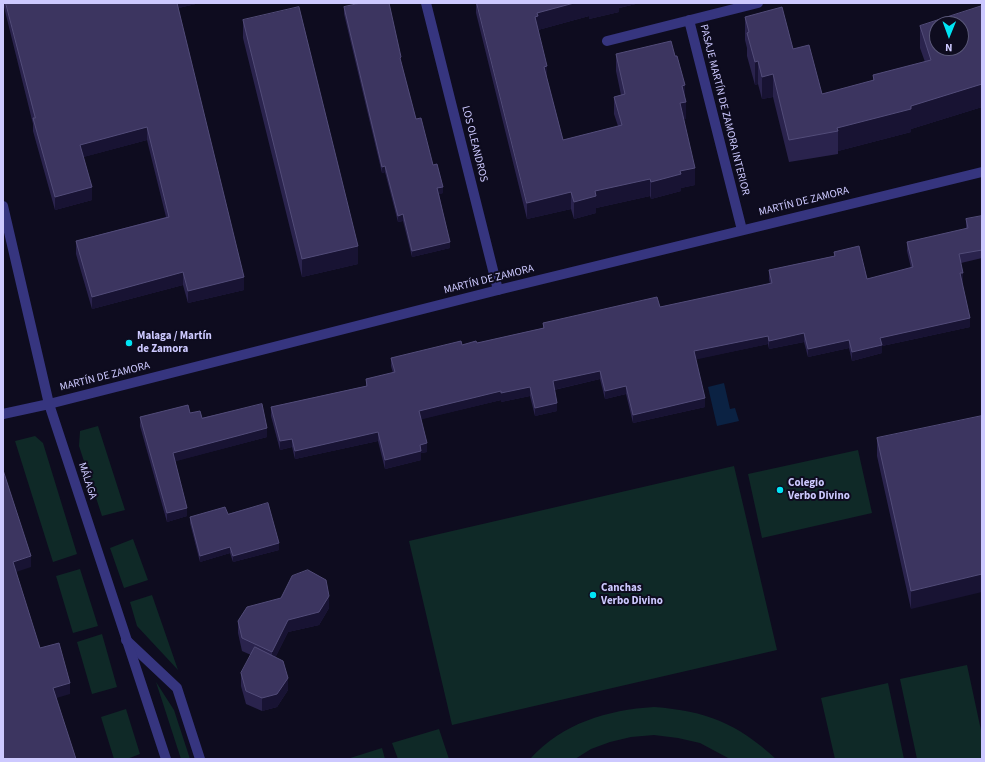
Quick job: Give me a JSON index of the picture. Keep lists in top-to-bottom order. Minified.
{"streets":{"street":["PASAJE MARTÍN DE ZAMORA INTERIOR","LOS OLEANDROS","MARTÍN DE ZAMORA","MÁLAGA"]},"crossings":[["PASAJE MARTÍN DE ZAMORA INTERIOR","MARTÍN DE ZAMORA"],["LOS OLEANDROS","MARTÍN DE ZAMORA"],["MARTÍN DE ZAMORA","MÁLAGA"]],"places":["Malaga / Martín de Zamora","Colegio Verbo Divino","Canchas Verbo Divino"],"north":"bottom"}
